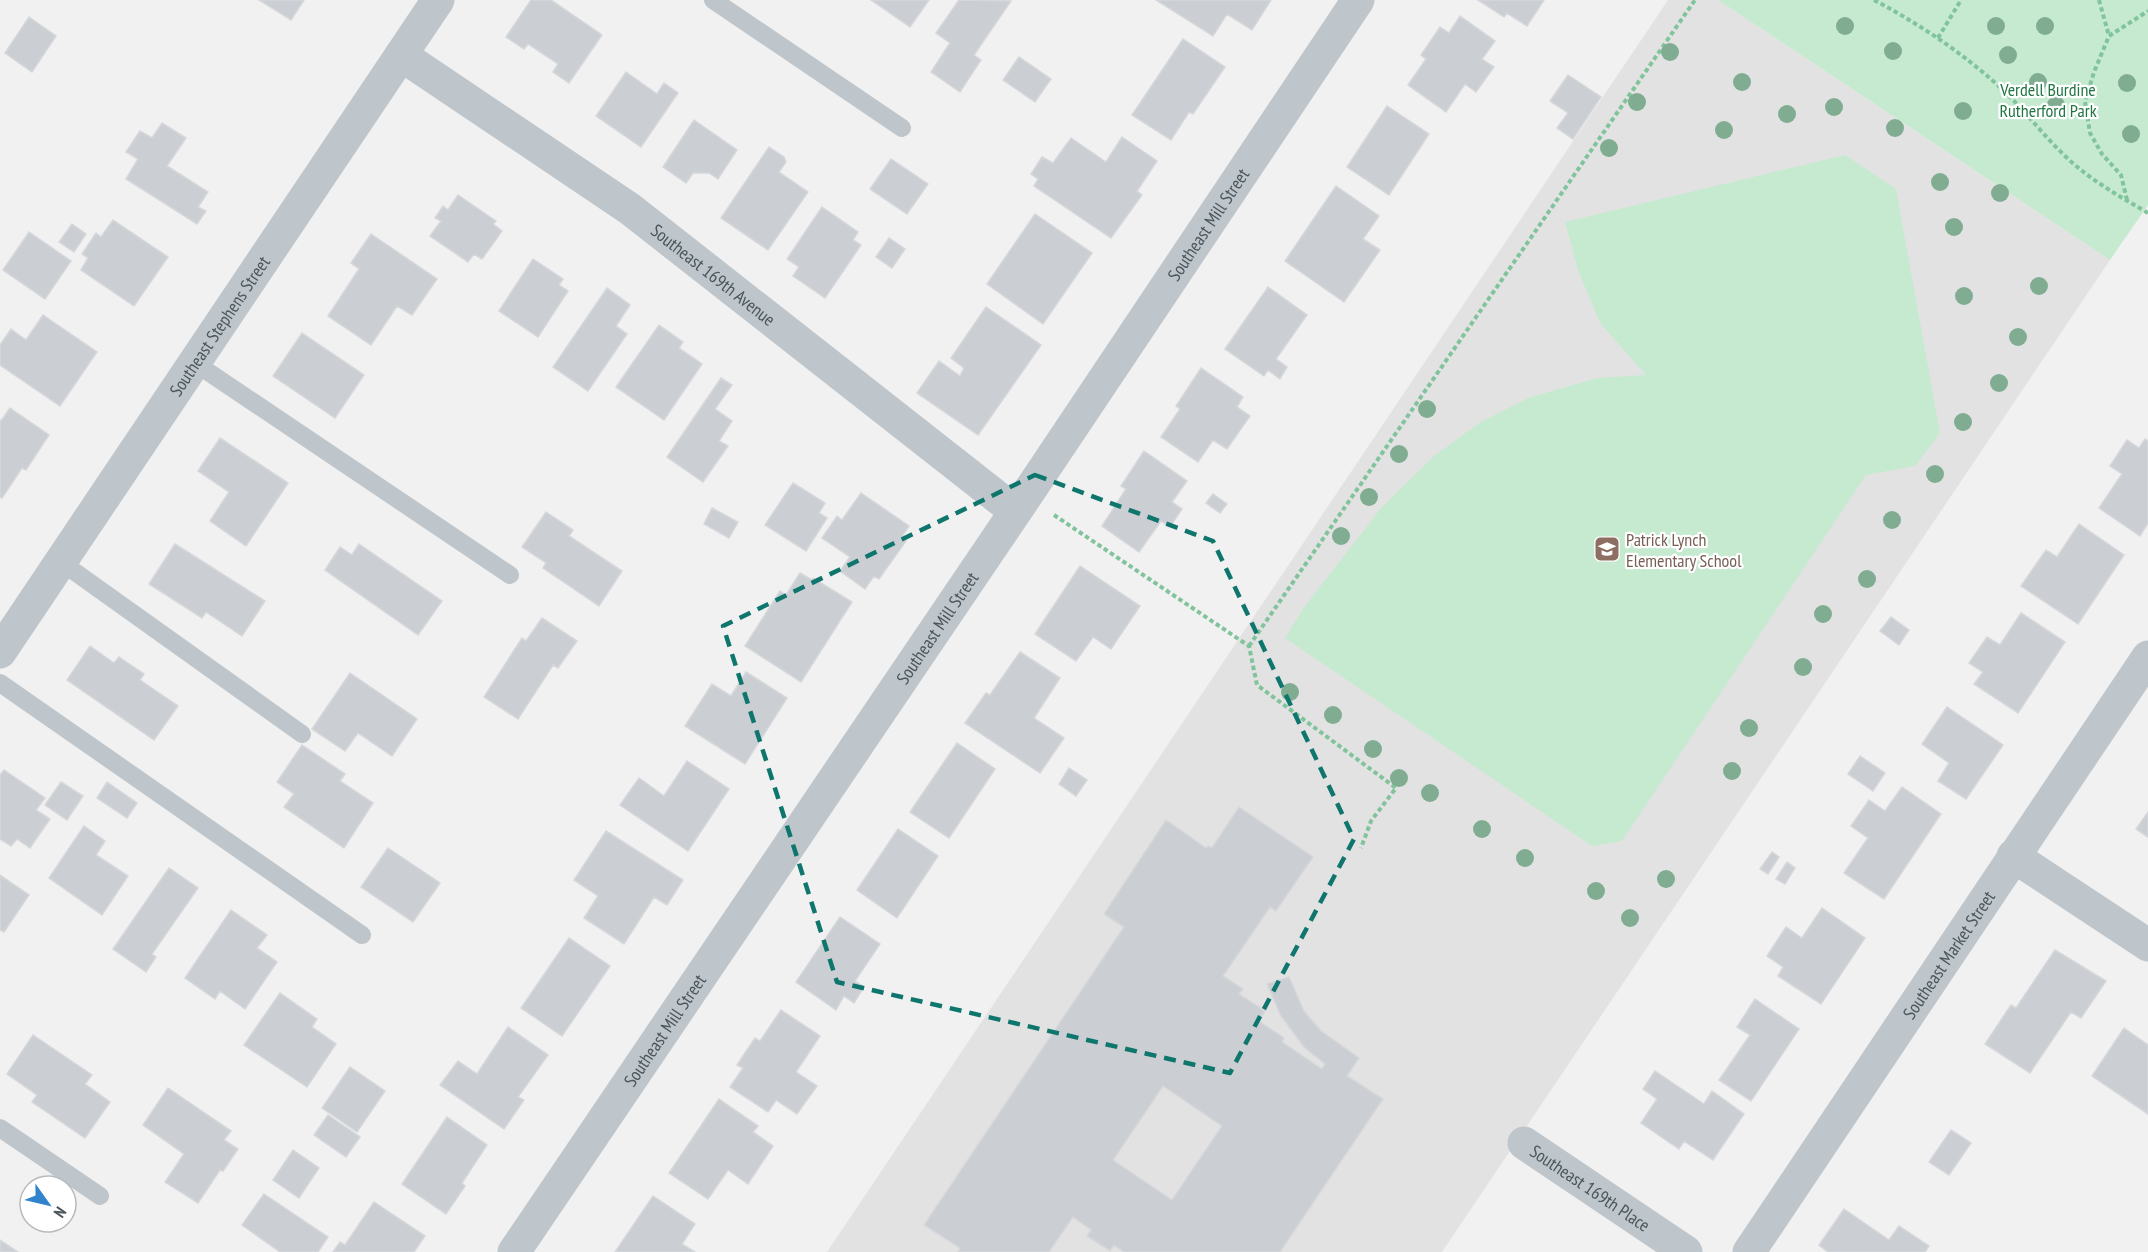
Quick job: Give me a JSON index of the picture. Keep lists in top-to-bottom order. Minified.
{"streets":{"street":["Southeast Mill Street","Southeast 169th Avenue","Southeast Stephens Street","Southeast Market Street","Southeast 169th Place"]},"crossings":[["Southeast Mill Street","Southeast 169th Avenue"],["Southeast 169th Avenue","Southeast Stephens Street"]],"parks":["Verdell Burdine Rutherford Park"],"places":{"school or university":["Patrick Lynch Elementary School"]},"north":"bottom right"}
